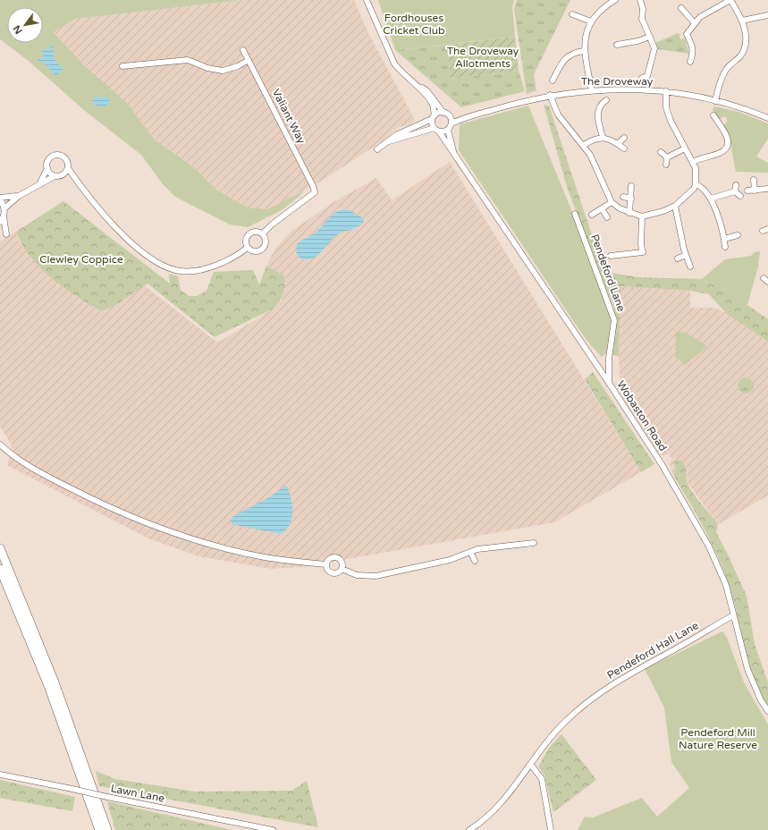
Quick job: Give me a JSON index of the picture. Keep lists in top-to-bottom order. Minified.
{"streets":{"street":["The Droveway","Valiant Way","Pendeford Lane","Wobaston Road","Pendeford Hall Lane","Lawn Lane"]},"crossings":[["The Droveway","Wobaston Road"],["Pendeford Lane","Wobaston Road"],["Wobaston Road","Pendeford Hall Lane"]],"parks":["Fordhouses Cricket Club","The Droveway Allotments","Clewley Coppice","Pendeford Mill Nature Reserve"],"north":"bottom left"}
